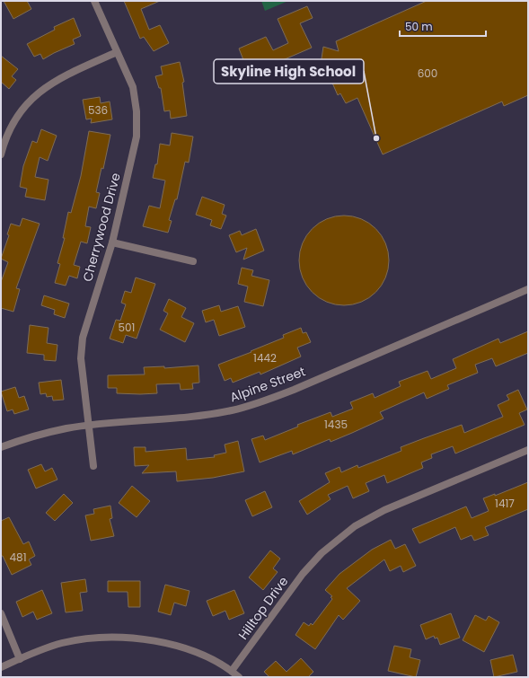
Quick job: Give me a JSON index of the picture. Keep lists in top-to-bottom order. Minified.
{"streets":{"street":["Cherrywood Drive","Alpine Street","Hilltop Drive"]},"crossings":[["Cherrywood Drive","Alpine Street"]],"places":["Skyline High School"],"house_numbers":["600","536","501","1442","1435","1417","481"],"scale_bar":"50 m"}
